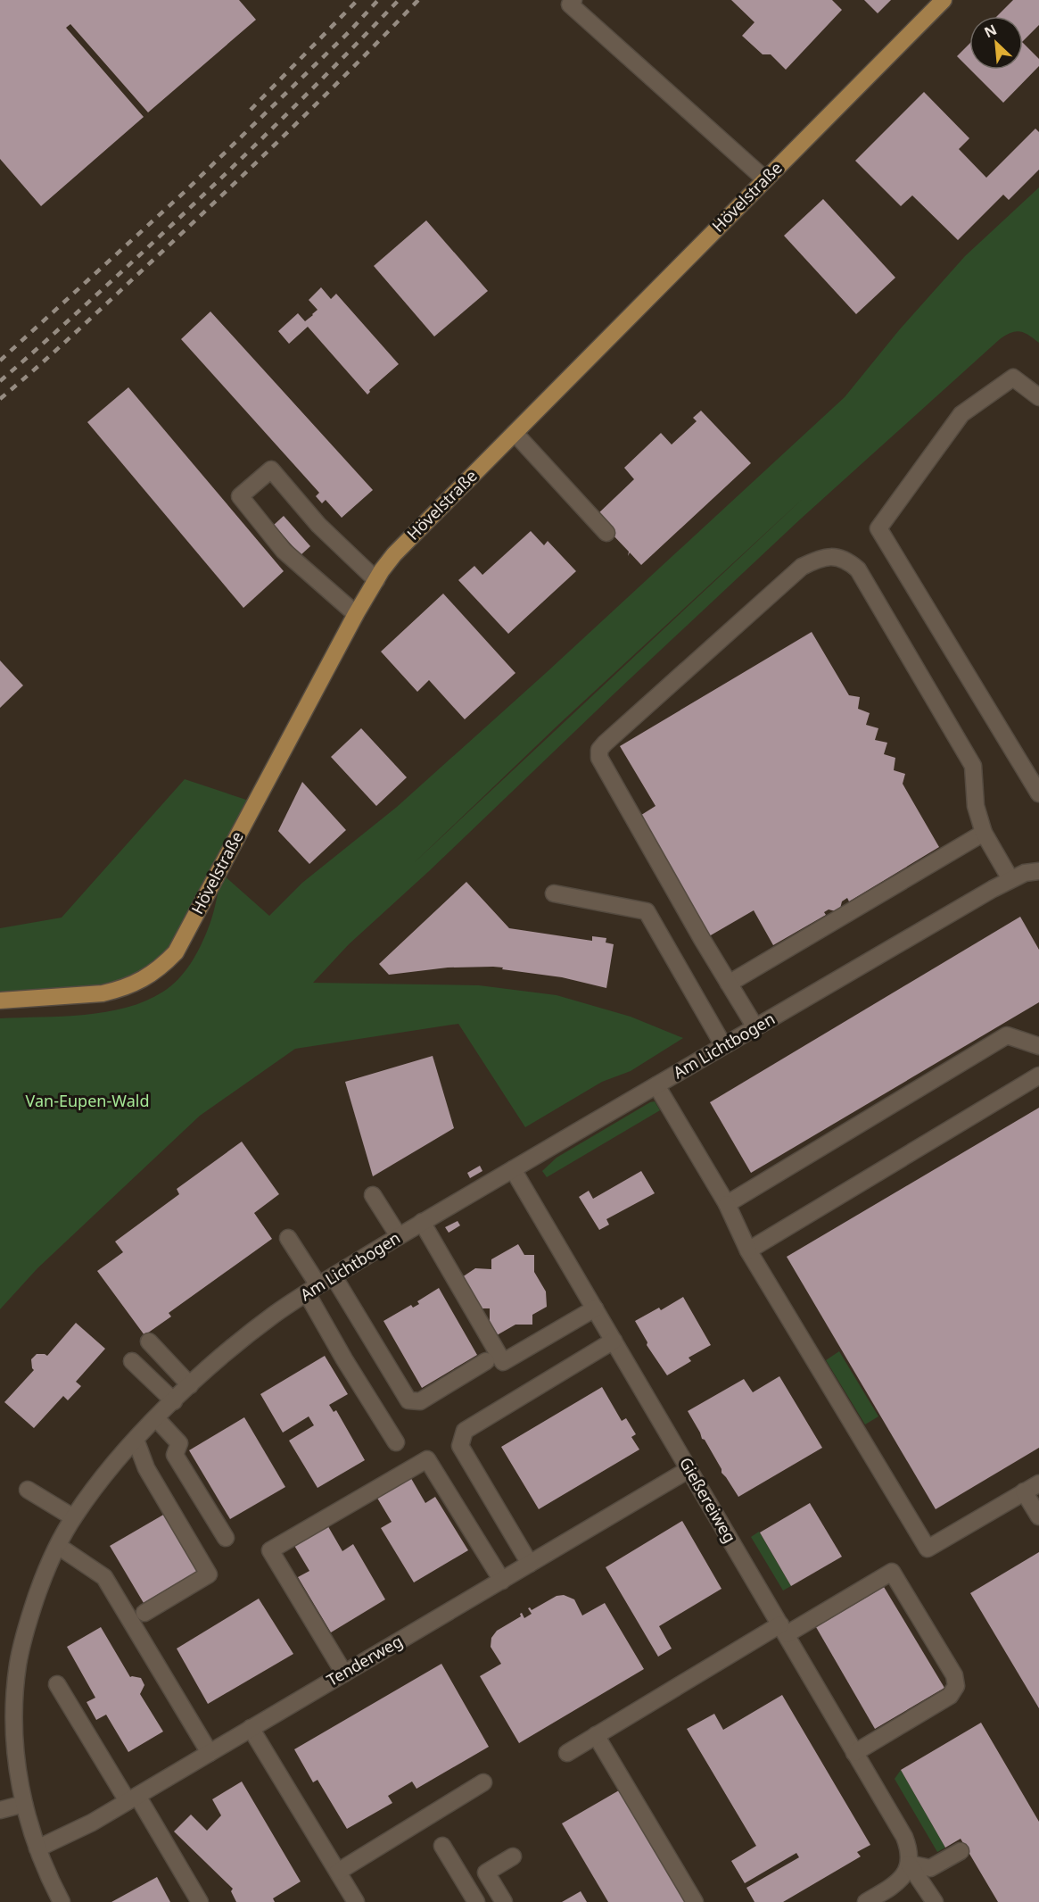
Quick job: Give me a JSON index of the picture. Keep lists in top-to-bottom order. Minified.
{"streets":{"main road":["Hövelstraße"],"street":["Am Lichtbogen","Gießereiweg","Tenderweg"]},"crossings":[["Am Lichtbogen","Gießereiweg"],["Am Lichtbogen","Tenderweg"],["Gießereiweg","Tenderweg"]],"parks":["Van-Eupen-Wald"],"north":"top left"}
